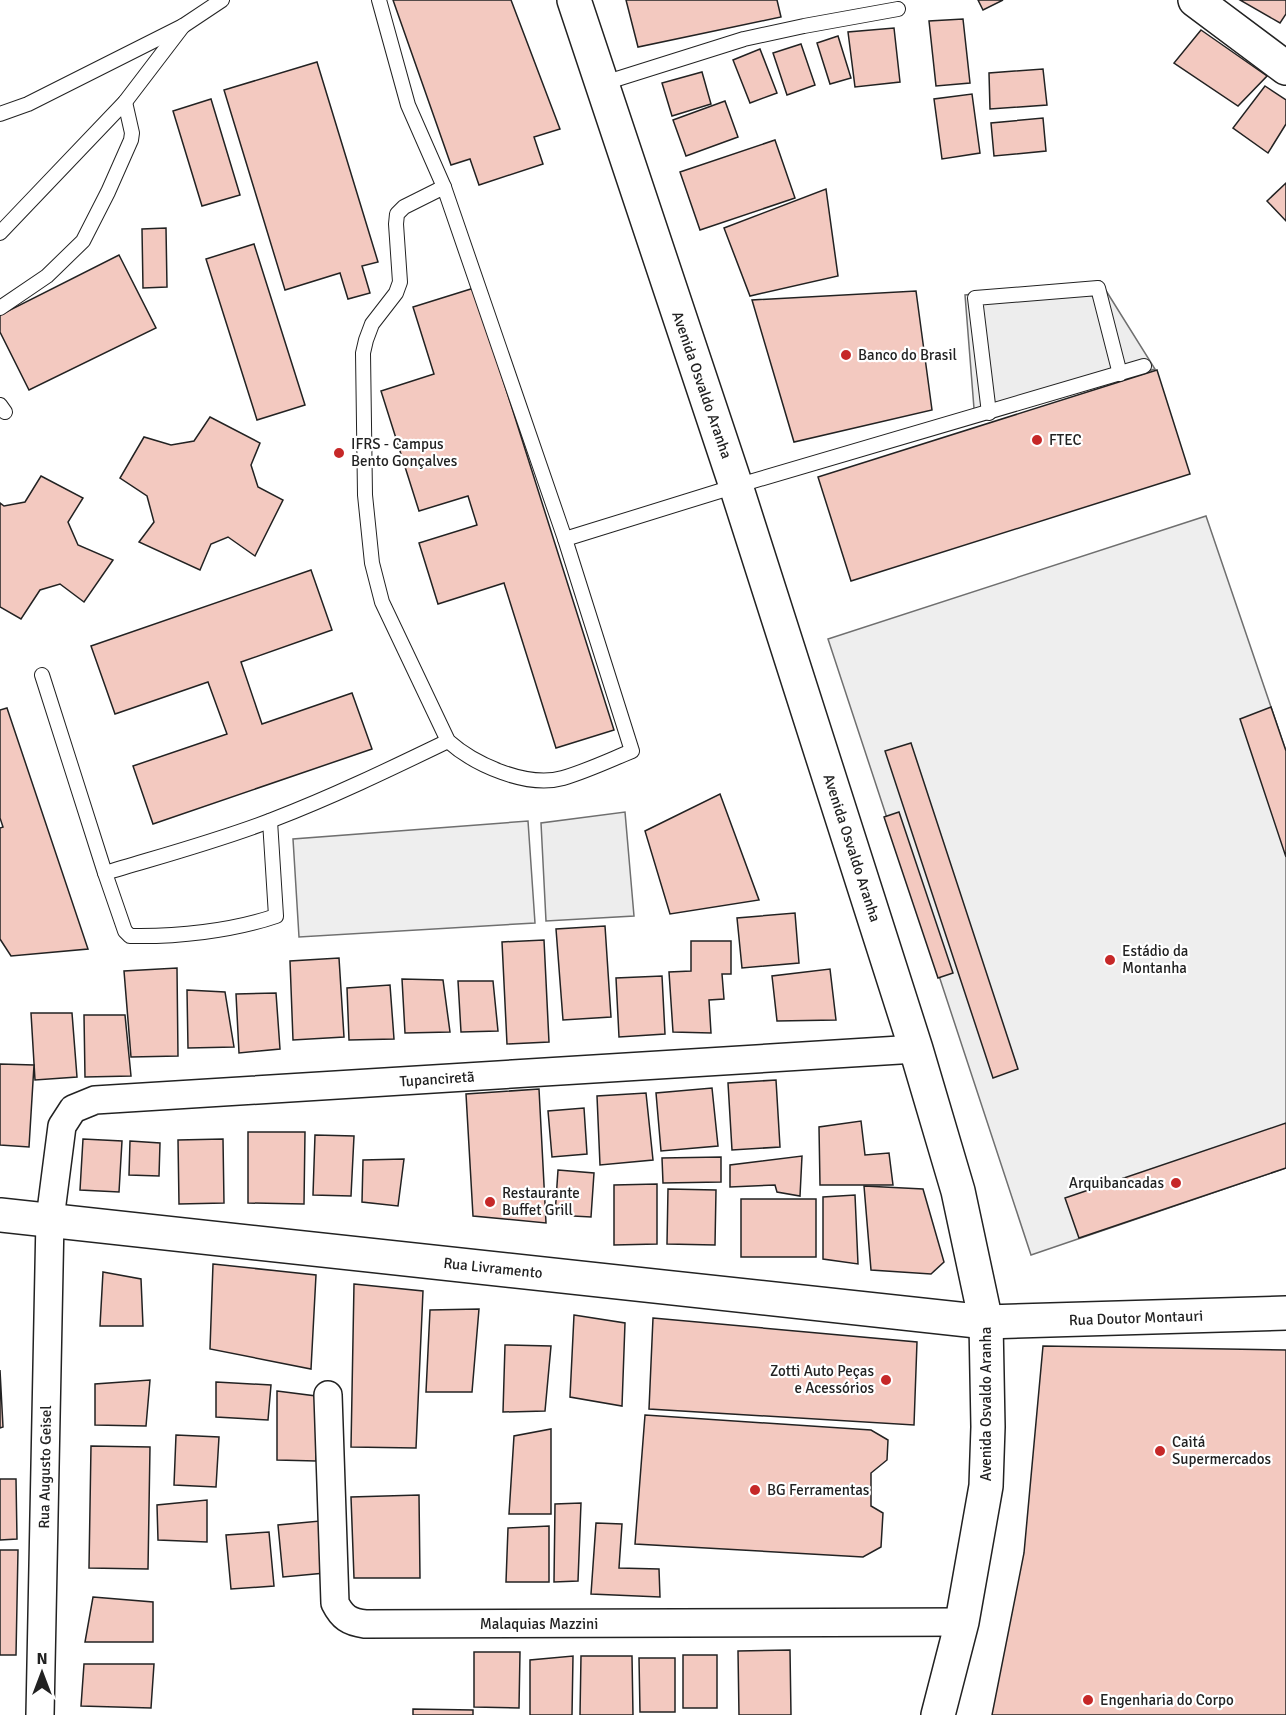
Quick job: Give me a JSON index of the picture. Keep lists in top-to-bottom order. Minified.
{"streets":{"main road":["Avenida Osvaldo Aranha","Rua Livramento","Rua Doutor Montauri"],"street":["Tupanciretã","Rua Augusto Geisel","Malaquias Mazzini"]},"crossings":[["Avenida Osvaldo Aranha","Tupanciretã"],["Avenida Osvaldo Aranha","Rua Livramento"],["Avenida Osvaldo Aranha","Rua Doutor Montauri"],["Avenida Osvaldo Aranha","Malaquias Mazzini"],["Tupanciretã","Rua Livramento"],["Tupanciretã","Rua Augusto Geisel"],["Rua Livramento","Rua Doutor Montauri"],["Rua Livramento","Rua Augusto Geisel"]],"places":["Banco do Brasil","FTEC","IFRS - Campus Bento Gonçalves","Estádio da Montanha","Arquibancadas","Restaurante Buffet Grill","Zotti Auto Peças e Acessórios","Caitá Supermercados","BG Ferramentas","Engenharia do Corpo"],"north":"top"}
